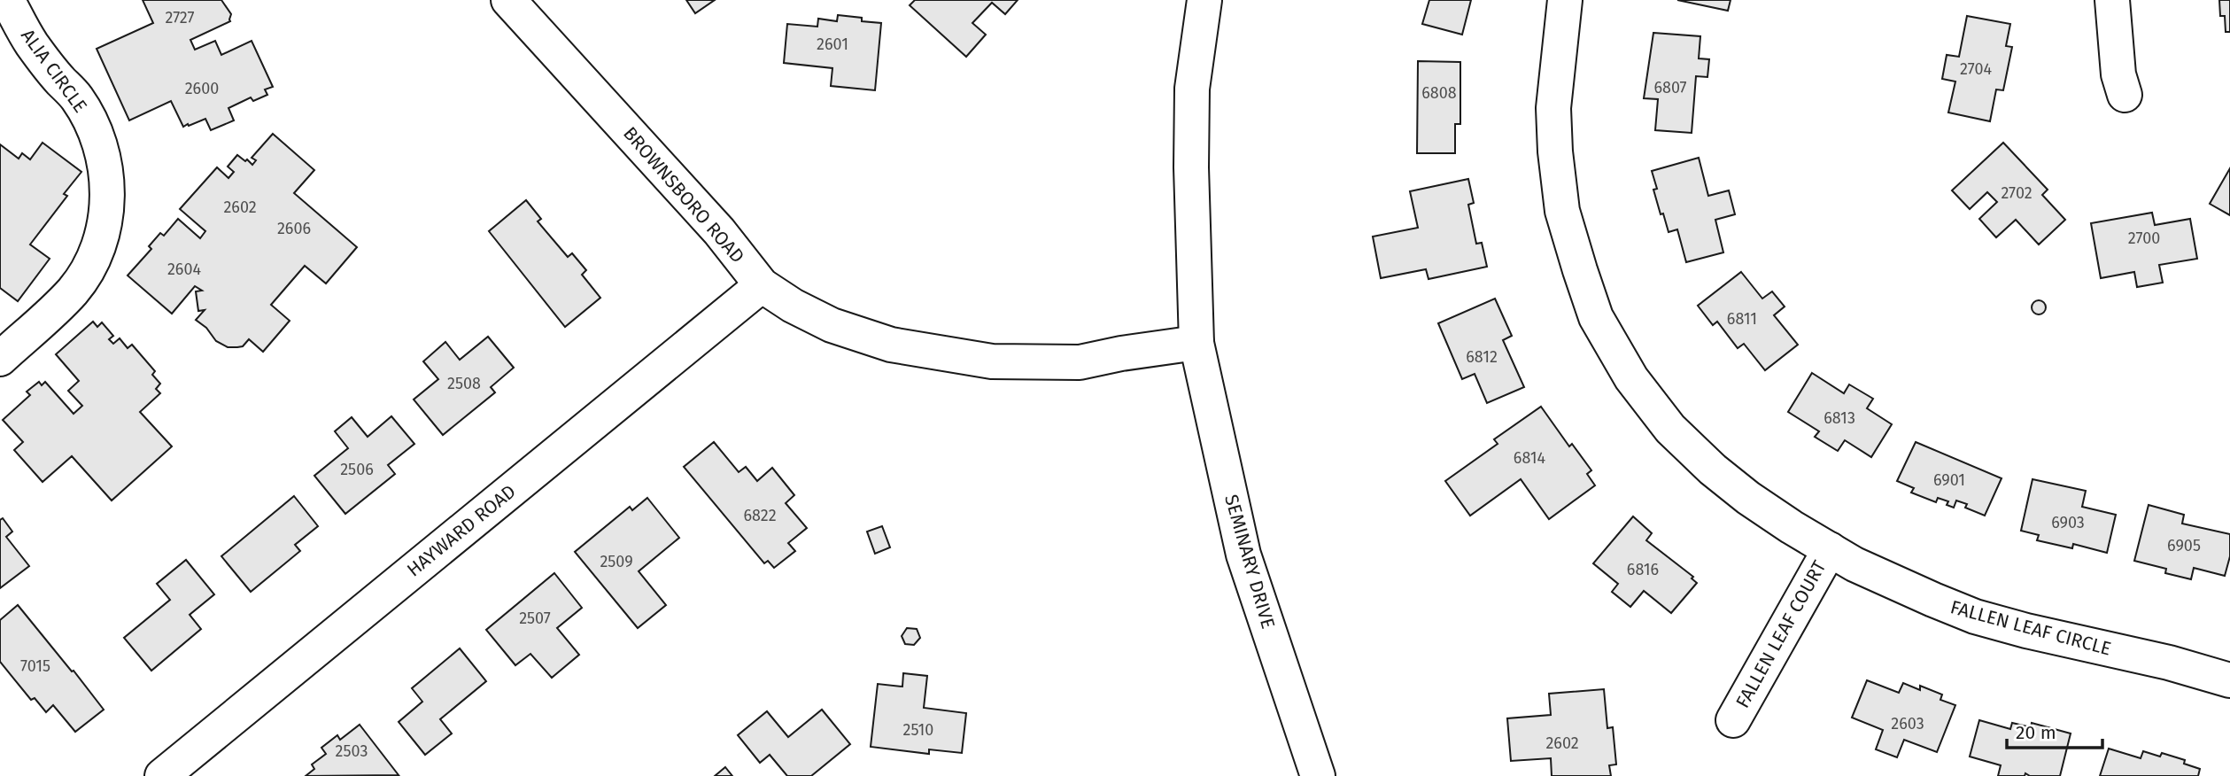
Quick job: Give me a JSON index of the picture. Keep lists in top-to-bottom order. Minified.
{"streets":{"street":["ALIA CIRCLE","BROWNSBORO ROAD","HAYWARD ROAD","SEMINARY DRIVE","FALLEN LEAF CIRCLE","FALLEN LEAF COURT"]},"crossings":[["BROWNSBORO ROAD","HAYWARD ROAD"],["BROWNSBORO ROAD","SEMINARY DRIVE"],["FALLEN LEAF CIRCLE","FALLEN LEAF COURT"]],"house_numbers":["2727","2601","2704","6807","2600","6808","2702","2602","2606","2700","2604","6811","6812","2508","6813","6814","2506","6901","6822","6903","6905","2509","6816","2507","7015","2603","2510","2602","2503"],"scale_bar":"20 m"}
